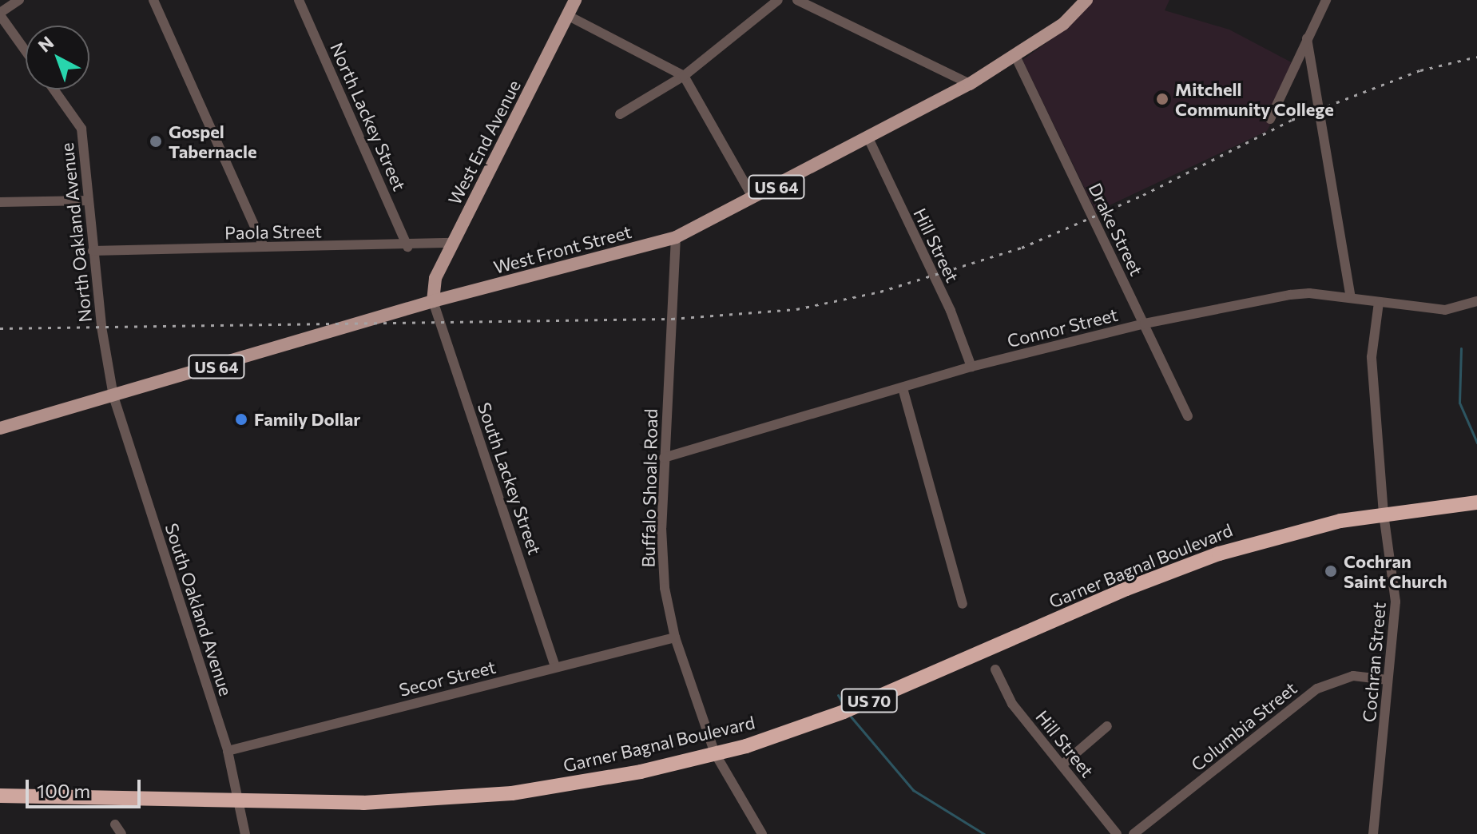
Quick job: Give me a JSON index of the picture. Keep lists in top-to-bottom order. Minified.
{"streets":{"highway":["Garner Bagnal Boulevard","US 70"],"main road":["West End Avenue","US 64","West Front Street"],"street":["North Lackey Street","Drake Street","Paola Street","North Oakland Avenue","Hill Street","Connor Street","South Lackey Street","Buffalo Shoals Road","South Oakland Avenue","Cochran Street","Secor Street","Columbia Street"]},"crossings":[["North Lackey Street","Paola Street"],["West End Avenue","Paola Street"],["West End Avenue","West Front Street"],["West End Avenue","South Lackey Street"],["Drake Street","West Front Street"],["Drake Street","Connor Street"],["Paola Street","North Oakland Avenue"],["North Oakland Avenue","West Front Street"],["North Oakland Avenue","South Oakland Avenue"],["Hill Street","West Front Street"],["Hill Street","Connor Street"],["West Front Street","South Lackey Street"],["West Front Street","Buffalo Shoals Road"],["West Front Street","South Oakland Avenue"],["Connor Street","Buffalo Shoals Road"],["Connor Street","Cochran Street"],["South Lackey Street","Secor Street"],["Buffalo Shoals Road","Garner Bagnal Boulevard"],["Buffalo Shoals Road","Secor Street"],["Garner Bagnal Boulevard","South Oakland Avenue"],["Garner Bagnal Boulevard","Cochran Street"],["South Oakland Avenue","Secor Street"],["Cochran Street","Columbia Street"]],"places":["Mitchell Community College","Gospel Tabernacle","Family Dollar","Cochran Saint Church"],"scale_bar":"100 m","north":"top left"}
